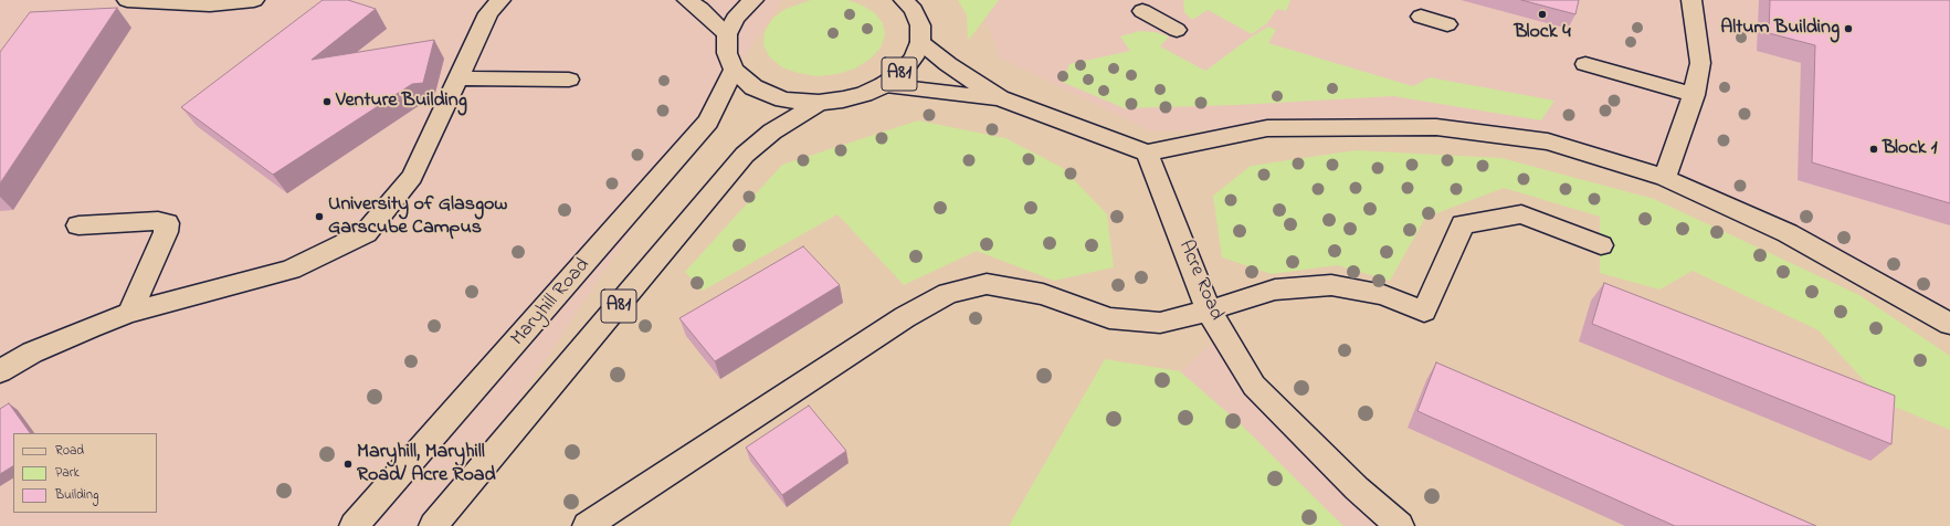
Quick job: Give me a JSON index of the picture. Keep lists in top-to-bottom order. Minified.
{"streets":{"street":["A81","Acre Road","Maryhill Road"]},"crossings":[["A81","Maryhill Road"]],"places":["Block 4","Altum Building","Venture Building","Block 1","University of Glasgow Garscube Campus","Maryhill, Maryhill Road/ Acre Road"],"legend":["Road","Park","Building"]}
